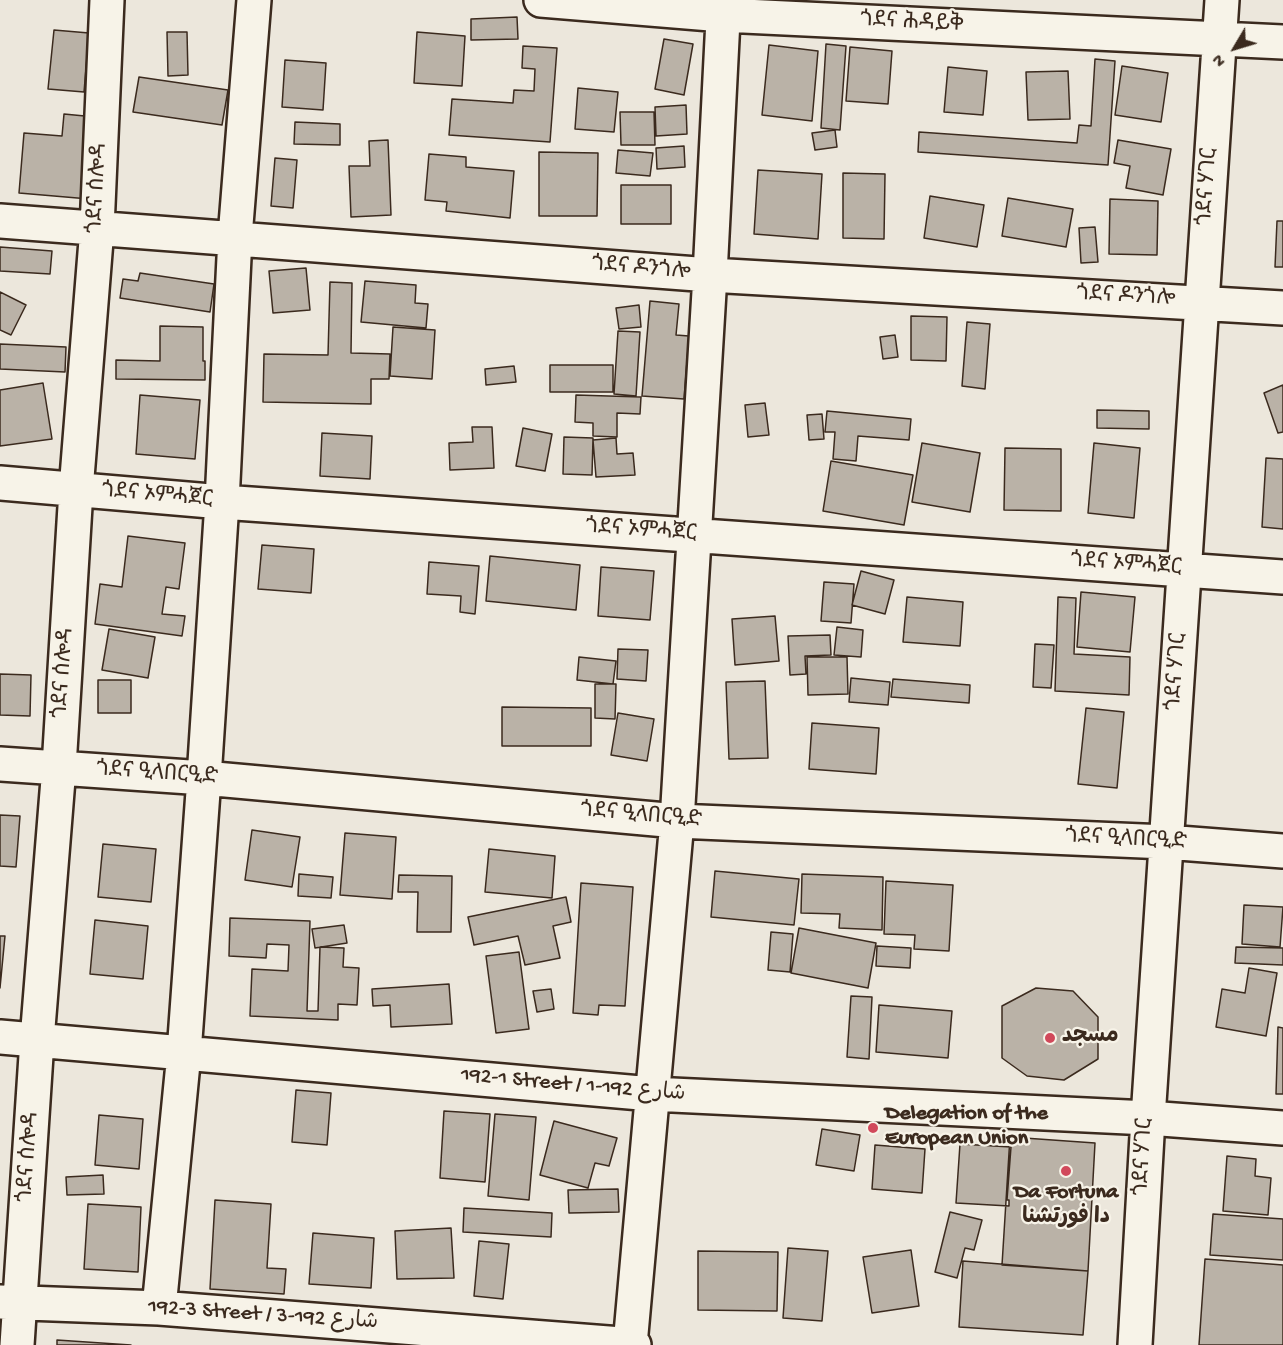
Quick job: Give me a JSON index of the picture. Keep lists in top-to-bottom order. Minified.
{"streets":{"street":["ጎደና ሕዳይቅ","ጎደና ሃገር","ጎደና ሰሎዳ","ጎደና ዶንጎሎ","ጎደና ኦምሓጀር","ጎደና ዒላበርዒድ","192-1 Street / شارع 192-1","192-3 Street / شارع 192-3"]},"crossings":[["ጎደና ሕዳይቅ","ጎደና ሃገር"],["ጎደና ሃገር","ጎደና ዶንጎሎ"],["ጎደና ሃገር","ጎደና ኦምሓጀር"],["ጎደና ሃገር","ጎደና ዒላበርዒድ"],["ጎደና ሃገር","192-1 Street / شارع 192-1"],["ጎደና ሰሎዳ","ጎደና ዶንጎሎ"],["ጎደና ሰሎዳ","ጎደና ኦምሓጀር"],["ጎደና ሰሎዳ","ጎደና ዒላበርዒድ"],["ጎደና ሰሎዳ","192-1 Street / شارع 192-1"],["ጎደና ሰሎዳ","192-3 Street / شارع 192-3"]],"places":["مسجد","Delegation of the European Union","Da Fortuna دا فورتشنا"],"north":"bottom left"}
